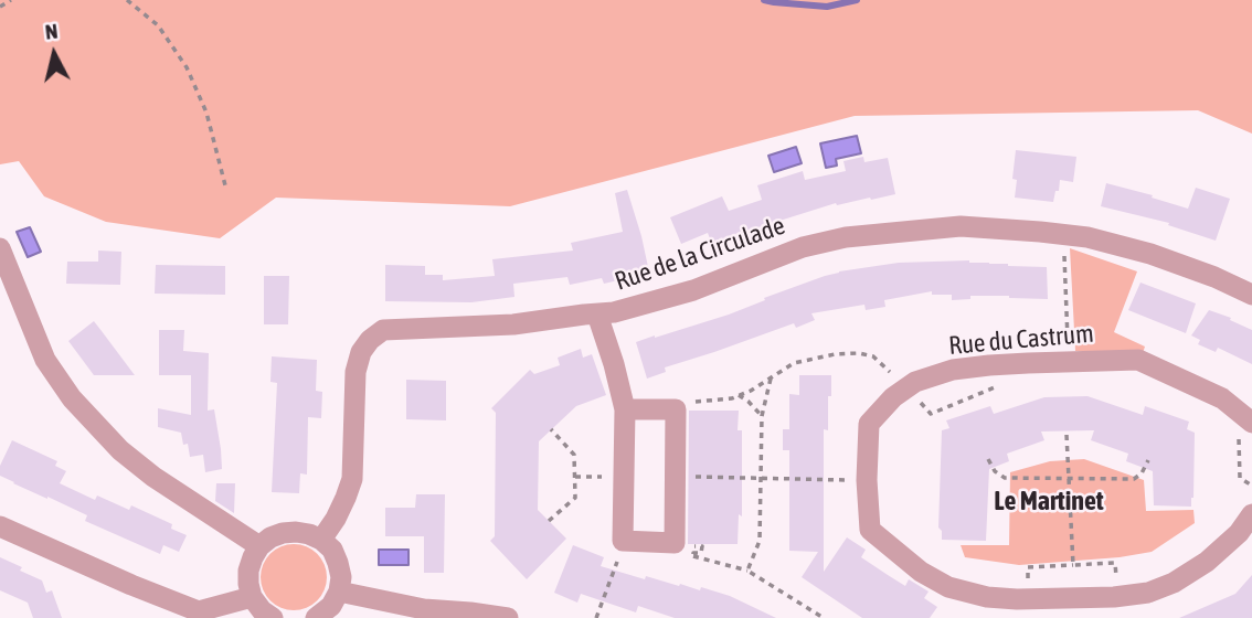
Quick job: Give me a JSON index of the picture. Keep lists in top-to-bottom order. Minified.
{"streets":{"street":["Rue de la Circulade","Rue du Castrum"]},"districts":["Le Martinet"],"north":"top"}
